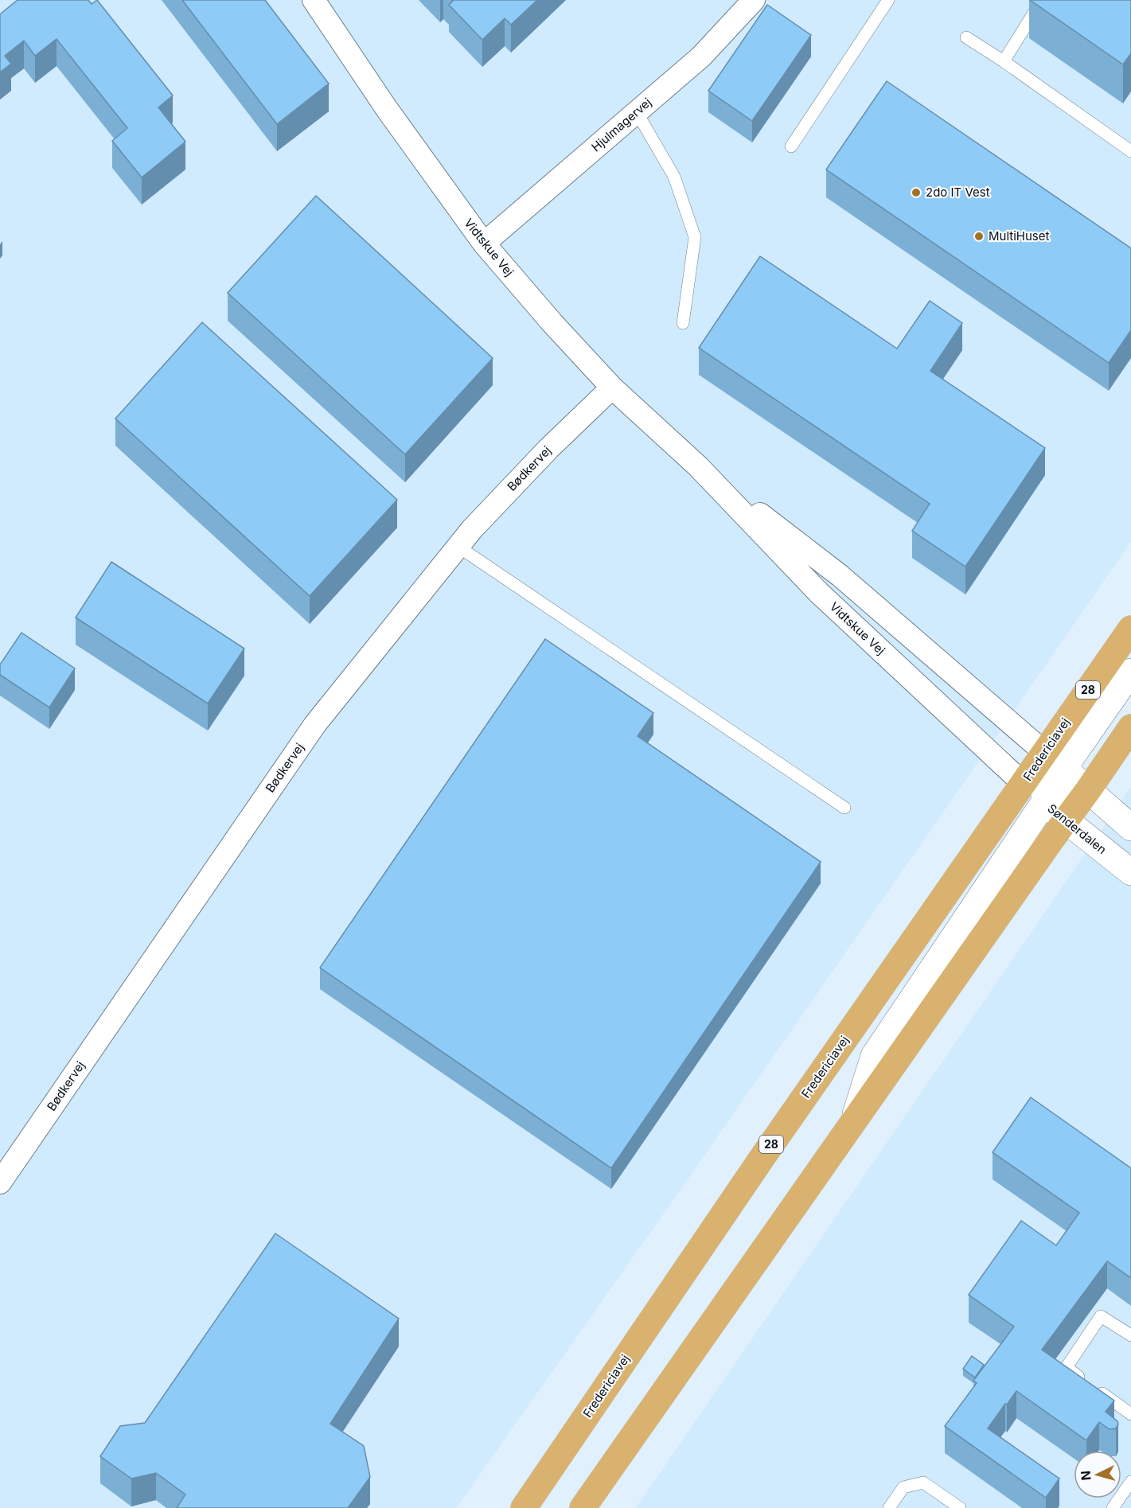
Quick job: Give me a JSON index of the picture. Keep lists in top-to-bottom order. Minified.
{"streets":{"main road":["28","Fredericiavej"],"street":["Hjulmagervej","Vidtskue Vej","Bødkervej","Sønderdalen"]},"crossings":[["Hjulmagervej","Vidtskue Vej"],["Vidtskue Vej","Bødkervej"],["Vidtskue Vej","Fredericiavej"],["Vidtskue Vej","Sønderdalen"],["Fredericiavej","Sønderdalen"]],"places":["2do IT Vest","MultiHuset"],"north":"left"}
